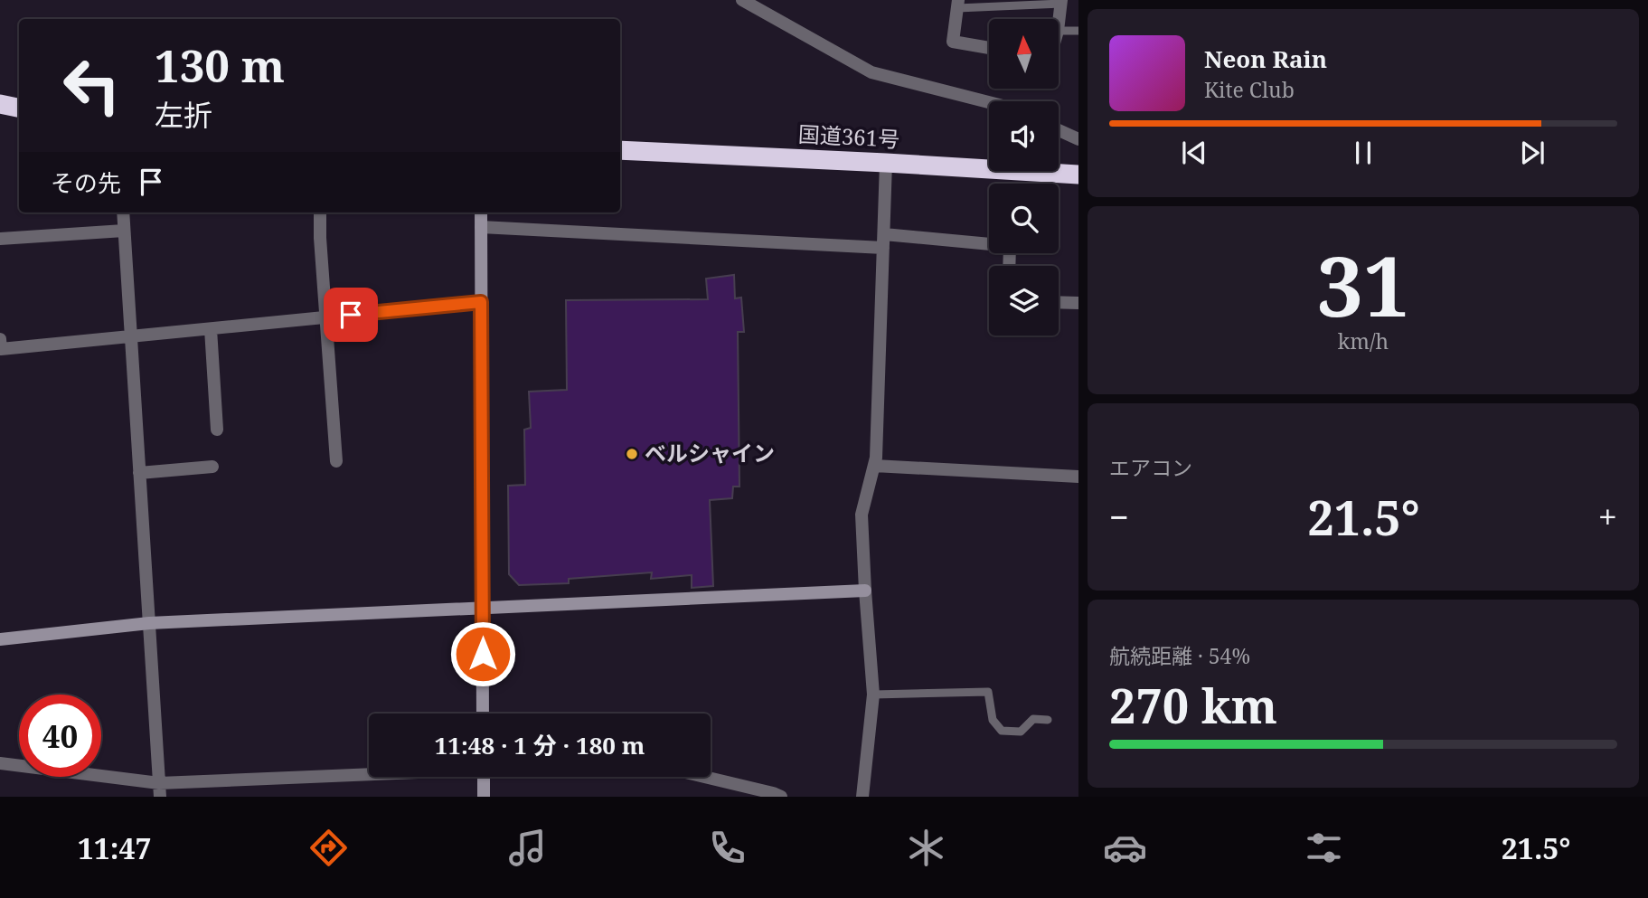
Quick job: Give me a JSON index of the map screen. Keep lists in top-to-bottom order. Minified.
{"streets":{"highway":["国道361号"]},"places":["ベルシャイン"],"north":"top","page":{"turn":["130 m","左折"],"song":["Neon Rain","Kite Club"],"then":"その先","tile":[["31","km/h"],"エアコン",["航続距離 · 54%","270 km"]],"heat":["−","21.5°","+"],"limit":"40","trip":"11:48 · 1 分 · 180 m","tabs":["11:47","21.5°"]}}
